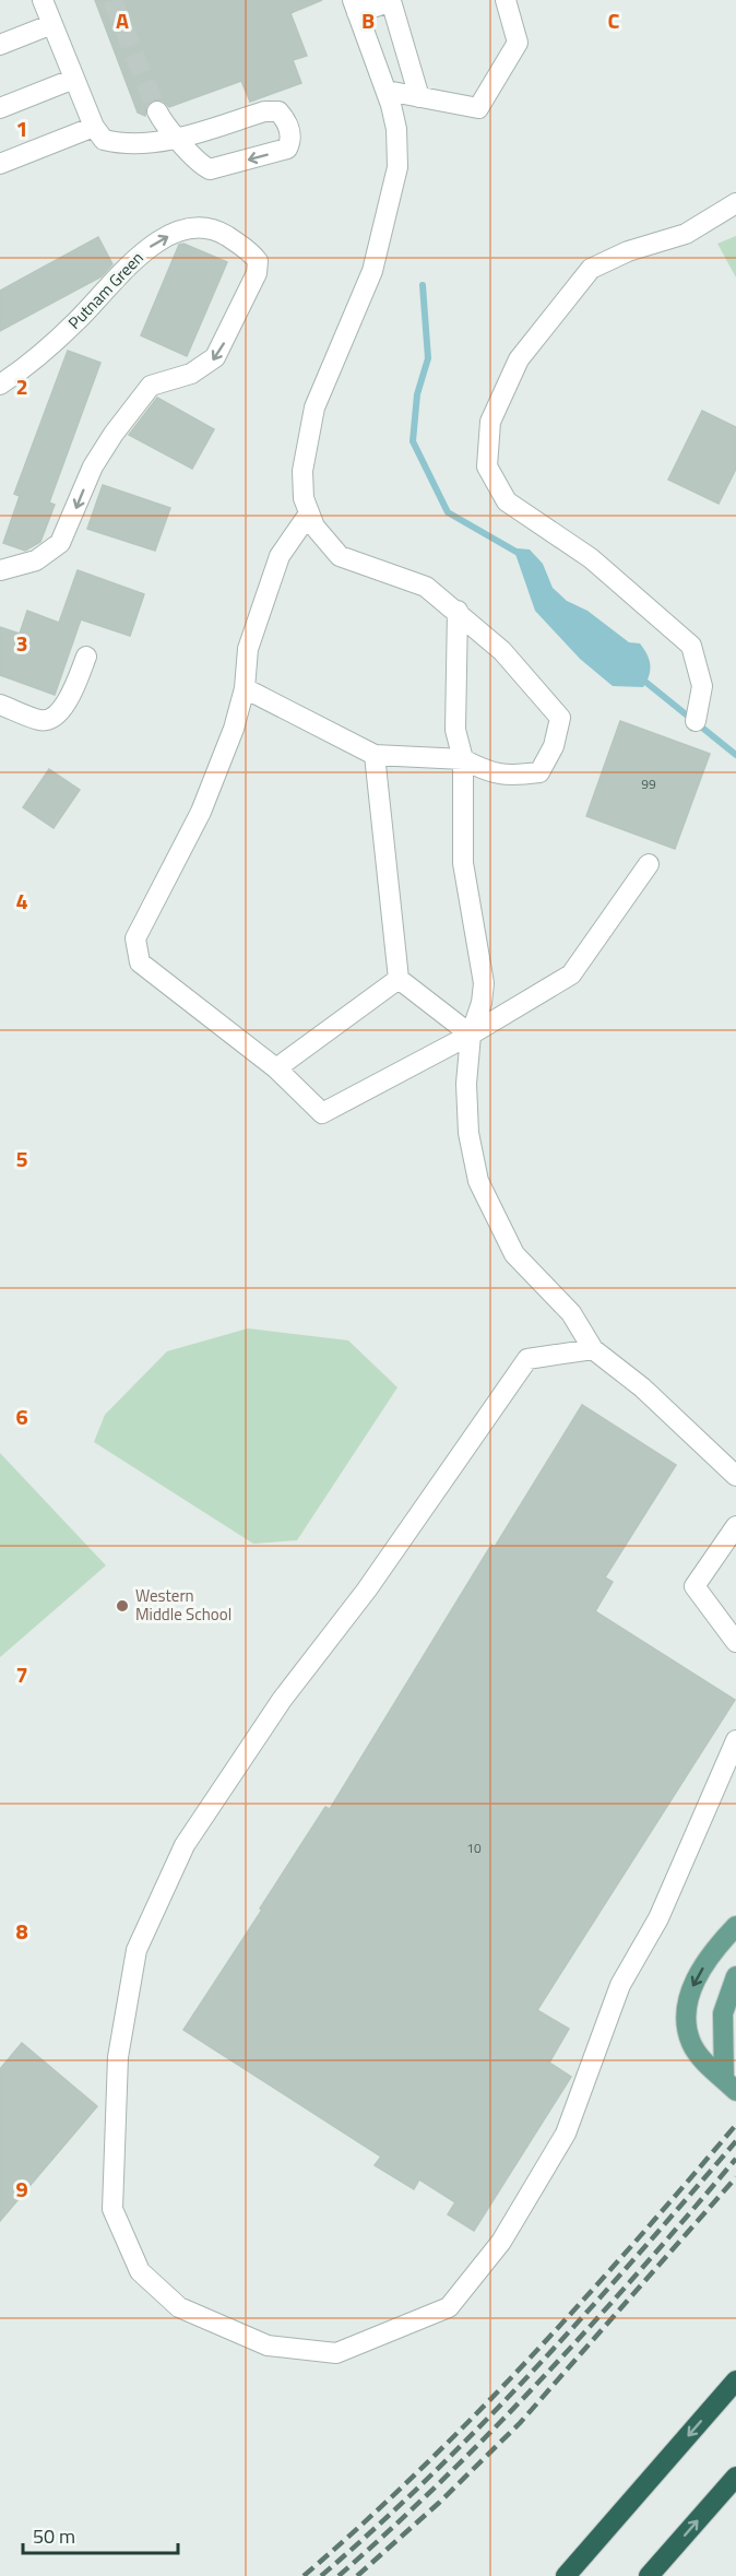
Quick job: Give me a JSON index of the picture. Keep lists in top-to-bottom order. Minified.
{"streets":{"street":["Putnam Green"]},"places":["Western Middle School"],"house_numbers":["99","10"],"scale_bar":"50 m","grid":{"columns":["A","B","C"],"rows":["1","2","3","4","5","6","7","8","9"]}}
